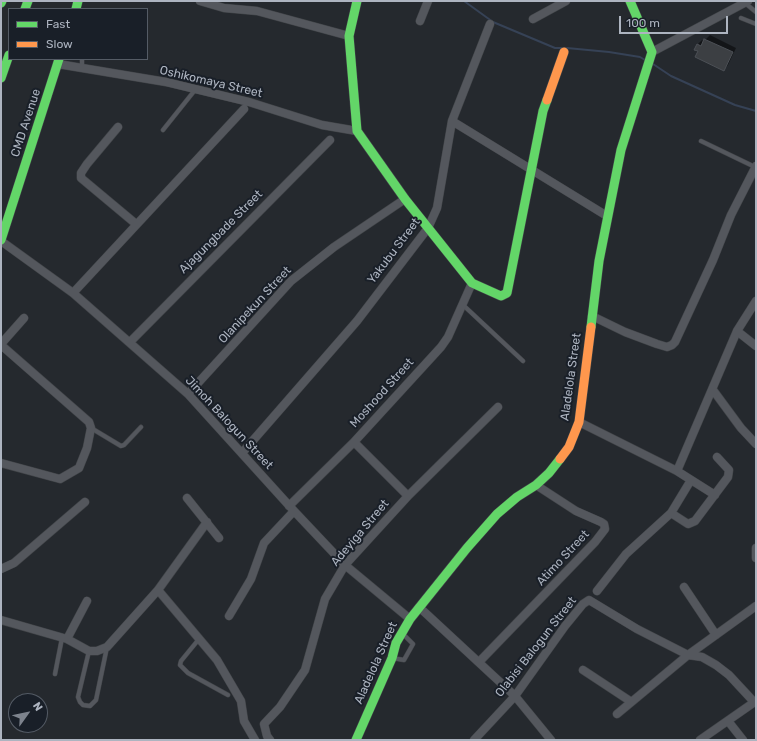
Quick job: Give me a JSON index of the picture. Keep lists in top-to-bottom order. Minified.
{"streets":{"main road":["CMD Avenue","Aladelola Street"],"street":["Oshikomaya Street","Ajagungbade Street","Yakubu Street","Olanipekun Street","Moshood Street","Jimoh Balogun Street","Adeyiga Street","Atimo Street","Olabisi Balogun Street"]},"crossings":[["Oshikomaya Street","CMD Avenue"],["CMD Avenue","Jimoh Balogun Street"],["Ajagungbade Street","Jimoh Balogun Street"],["Yakubu Street","Jimoh Balogun Street"],["Olanipekun Street","Jimoh Balogun Street"],["Aladelola Street","Jimoh Balogun Street"],["Aladelola Street","Atimo Street"],["Moshood Street","Jimoh Balogun Street"],["Jimoh Balogun Street","Adeyiga Street"]],"legend":["Fast","Slow"],"scale_bar":"100 m","north":"top right"}
